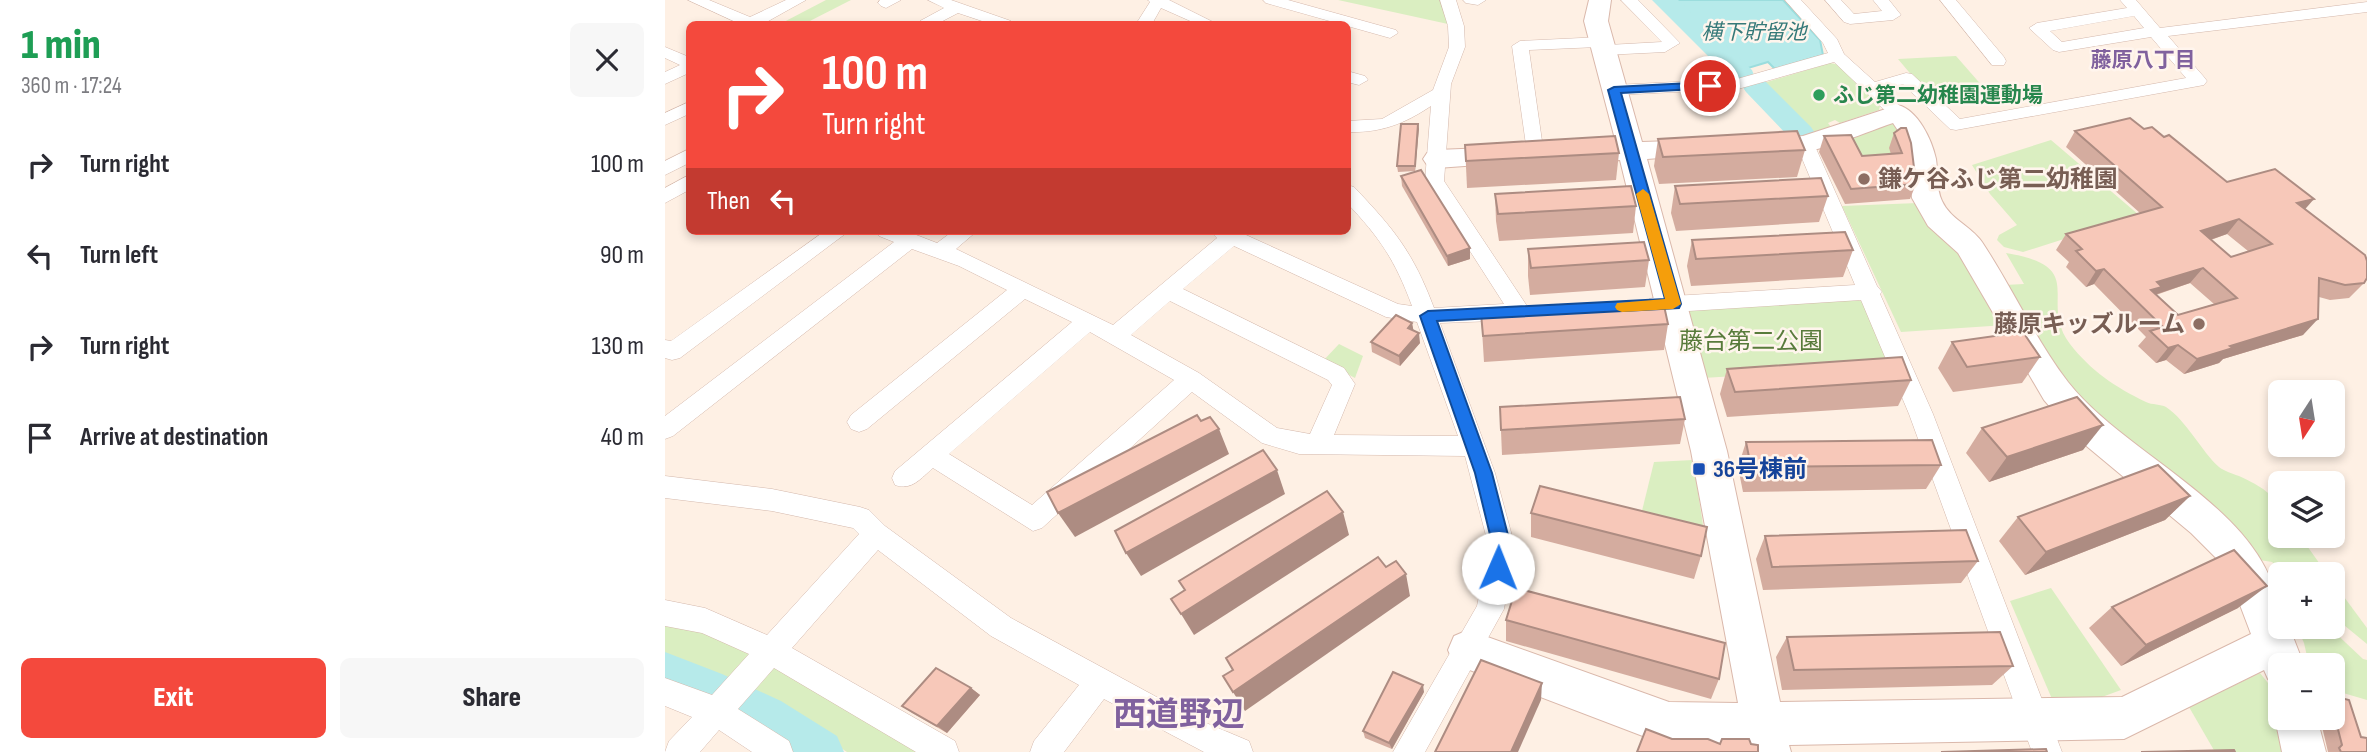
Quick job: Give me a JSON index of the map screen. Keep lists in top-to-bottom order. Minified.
{"districts":["藤原八丁目","西道野辺"],"water":["横下貯留池"],"parks":["藤台第二公園"],"places":{"other":["ふじ第二幼稚園運動場","鎌ケ谷ふじ第二幼稚園","藤原キッズルーム"],"transit":["36号棟前"]},"north":"bottom","page":{"heading":["1 min","360 m · 17:24"],"turn":["100 m","Turn right"],"list":[{"name":"Turn right","value":"100 m"},{"name":"Turn left","value":"90 m"},{"name":"Turn right","value":"130 m"},{"name":"Arrive at destination","value":"40 m"}],"then":"Then","map_buttons":["+","−"],"buttons":["Exit","Share"]}}
